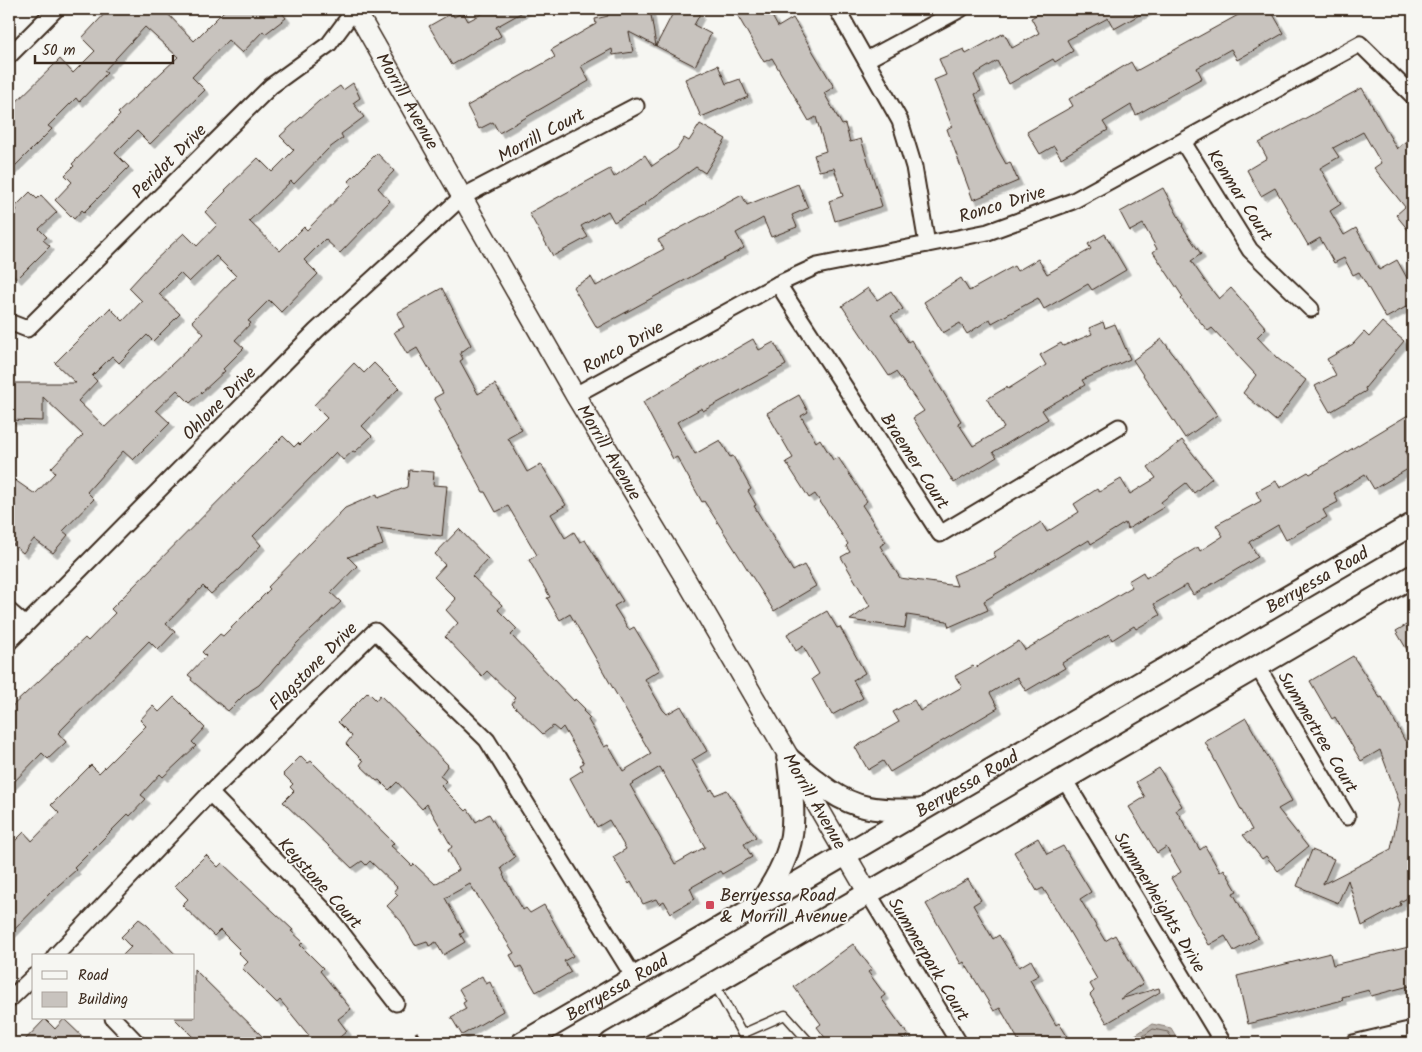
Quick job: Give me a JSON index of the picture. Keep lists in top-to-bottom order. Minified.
{"streets":{"main road":["Berryessa Road"],"street":["Morrill Avenue","Morrill Court","Peridot Drive","Kenmar Court","Ronco Drive","Ohlone Drive","Braemer Court","Flagstone Drive","Summertree Court","Keystone Court","Summerheights Drive","Summerpark Court"]},"crossings":[["Morrill Avenue","Morrill Court"],["Morrill Avenue","Peridot Drive"],["Morrill Avenue","Ronco Drive"],["Morrill Avenue","Ohlone Drive"],["Morrill Avenue","Berryessa Road"],["Morrill Avenue","Summerpark Court"],["Morrill Court","Ohlone Drive"],["Kenmar Court","Ronco Drive"],["Ronco Drive","Braemer Court"],["Berryessa Road","Flagstone Drive"],["Flagstone Drive","Keystone Court"]],"places":{"transit":["Berryessa Road & Morrill Avenue"]},"legend":["Road","Building"],"scale_bar":"50 m"}
